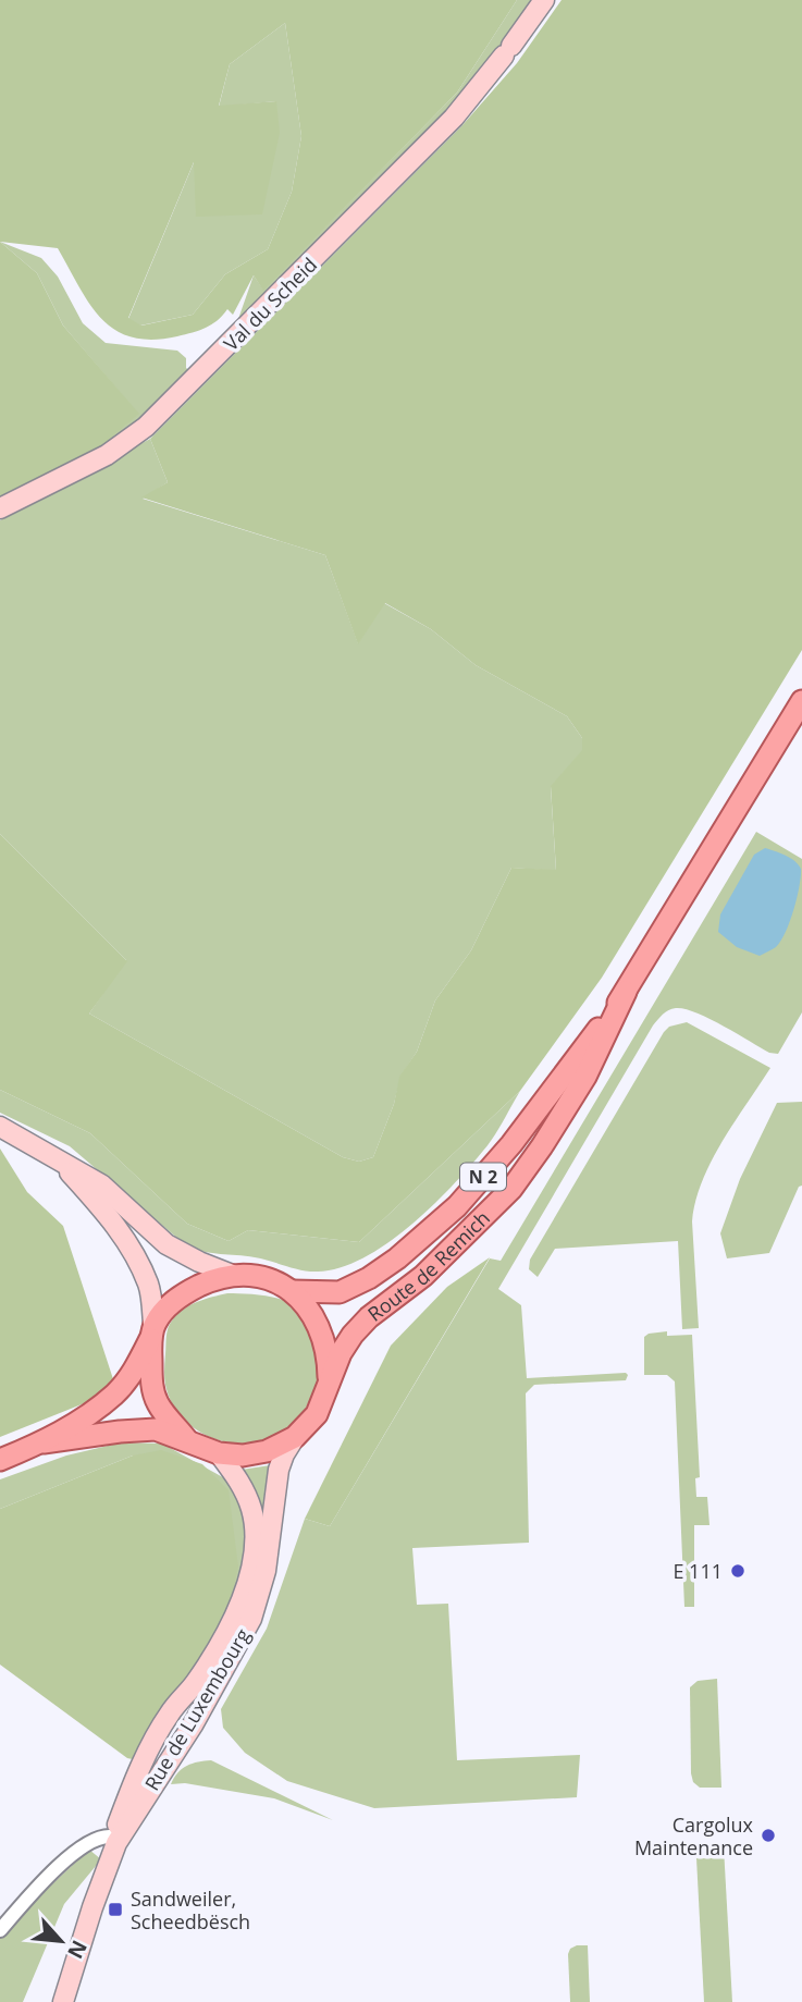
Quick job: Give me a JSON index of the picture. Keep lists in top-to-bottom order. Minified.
{"streets":{"main road":["Val du Scheid","N 2","Route de Remich","Rue de Luxembourg"]},"crossings":[["Route de Remich","Rue de Luxembourg"]],"places":{"other":["E 111","Cargolux Maintenance"],"transit":["Sandweiler, Scheedbësch"]},"north":"bottom right"}
